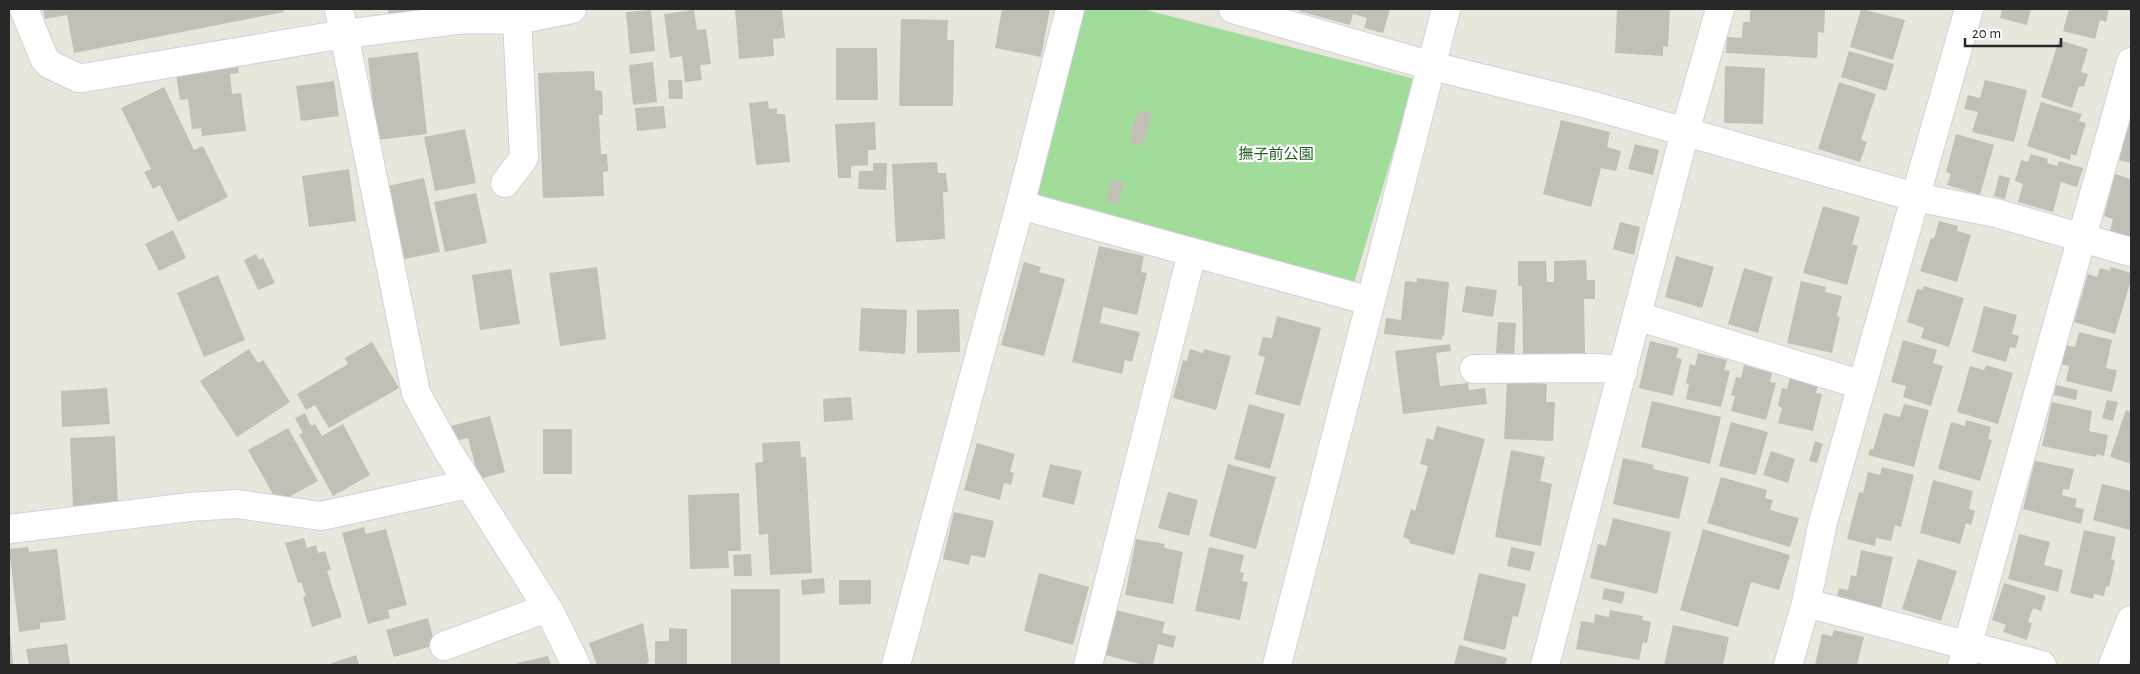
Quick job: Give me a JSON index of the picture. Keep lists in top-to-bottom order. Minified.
{"parks":["撫子前公園"],"scale_bar":"20 m"}
